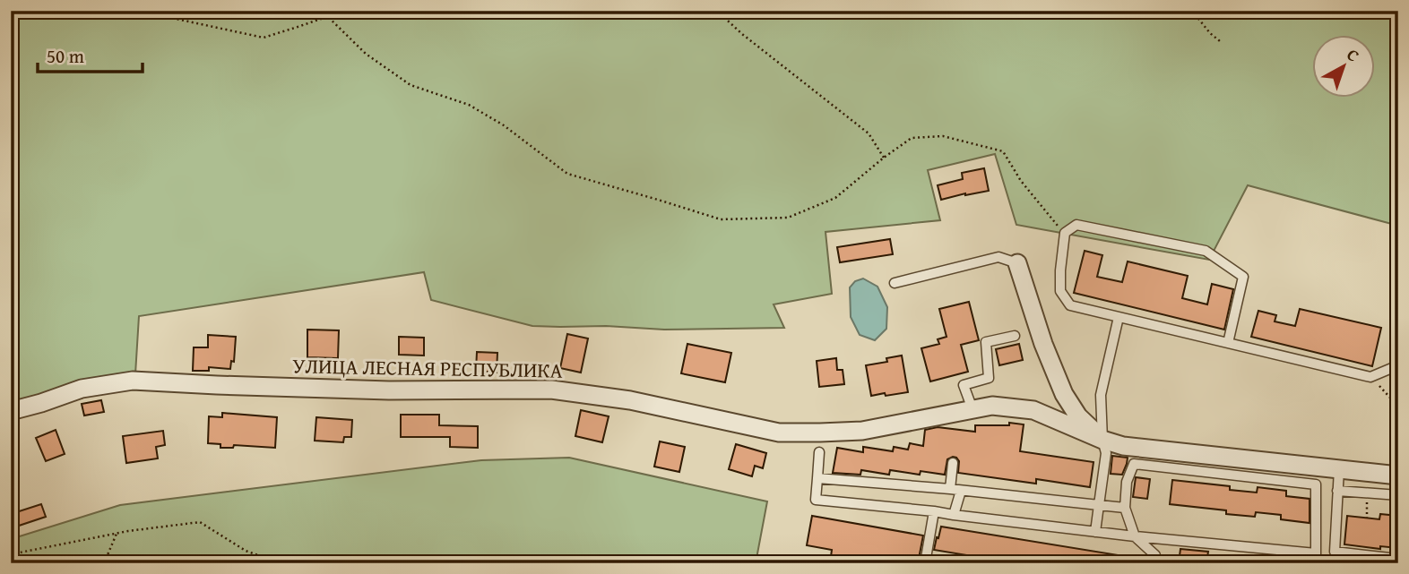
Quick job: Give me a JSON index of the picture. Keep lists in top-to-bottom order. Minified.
{"streets":{"street":["УЛИЦА ЛЕСНАЯ РЕСПУБЛИКА"]},"scale_bar":"50 m","north":"top right"}
